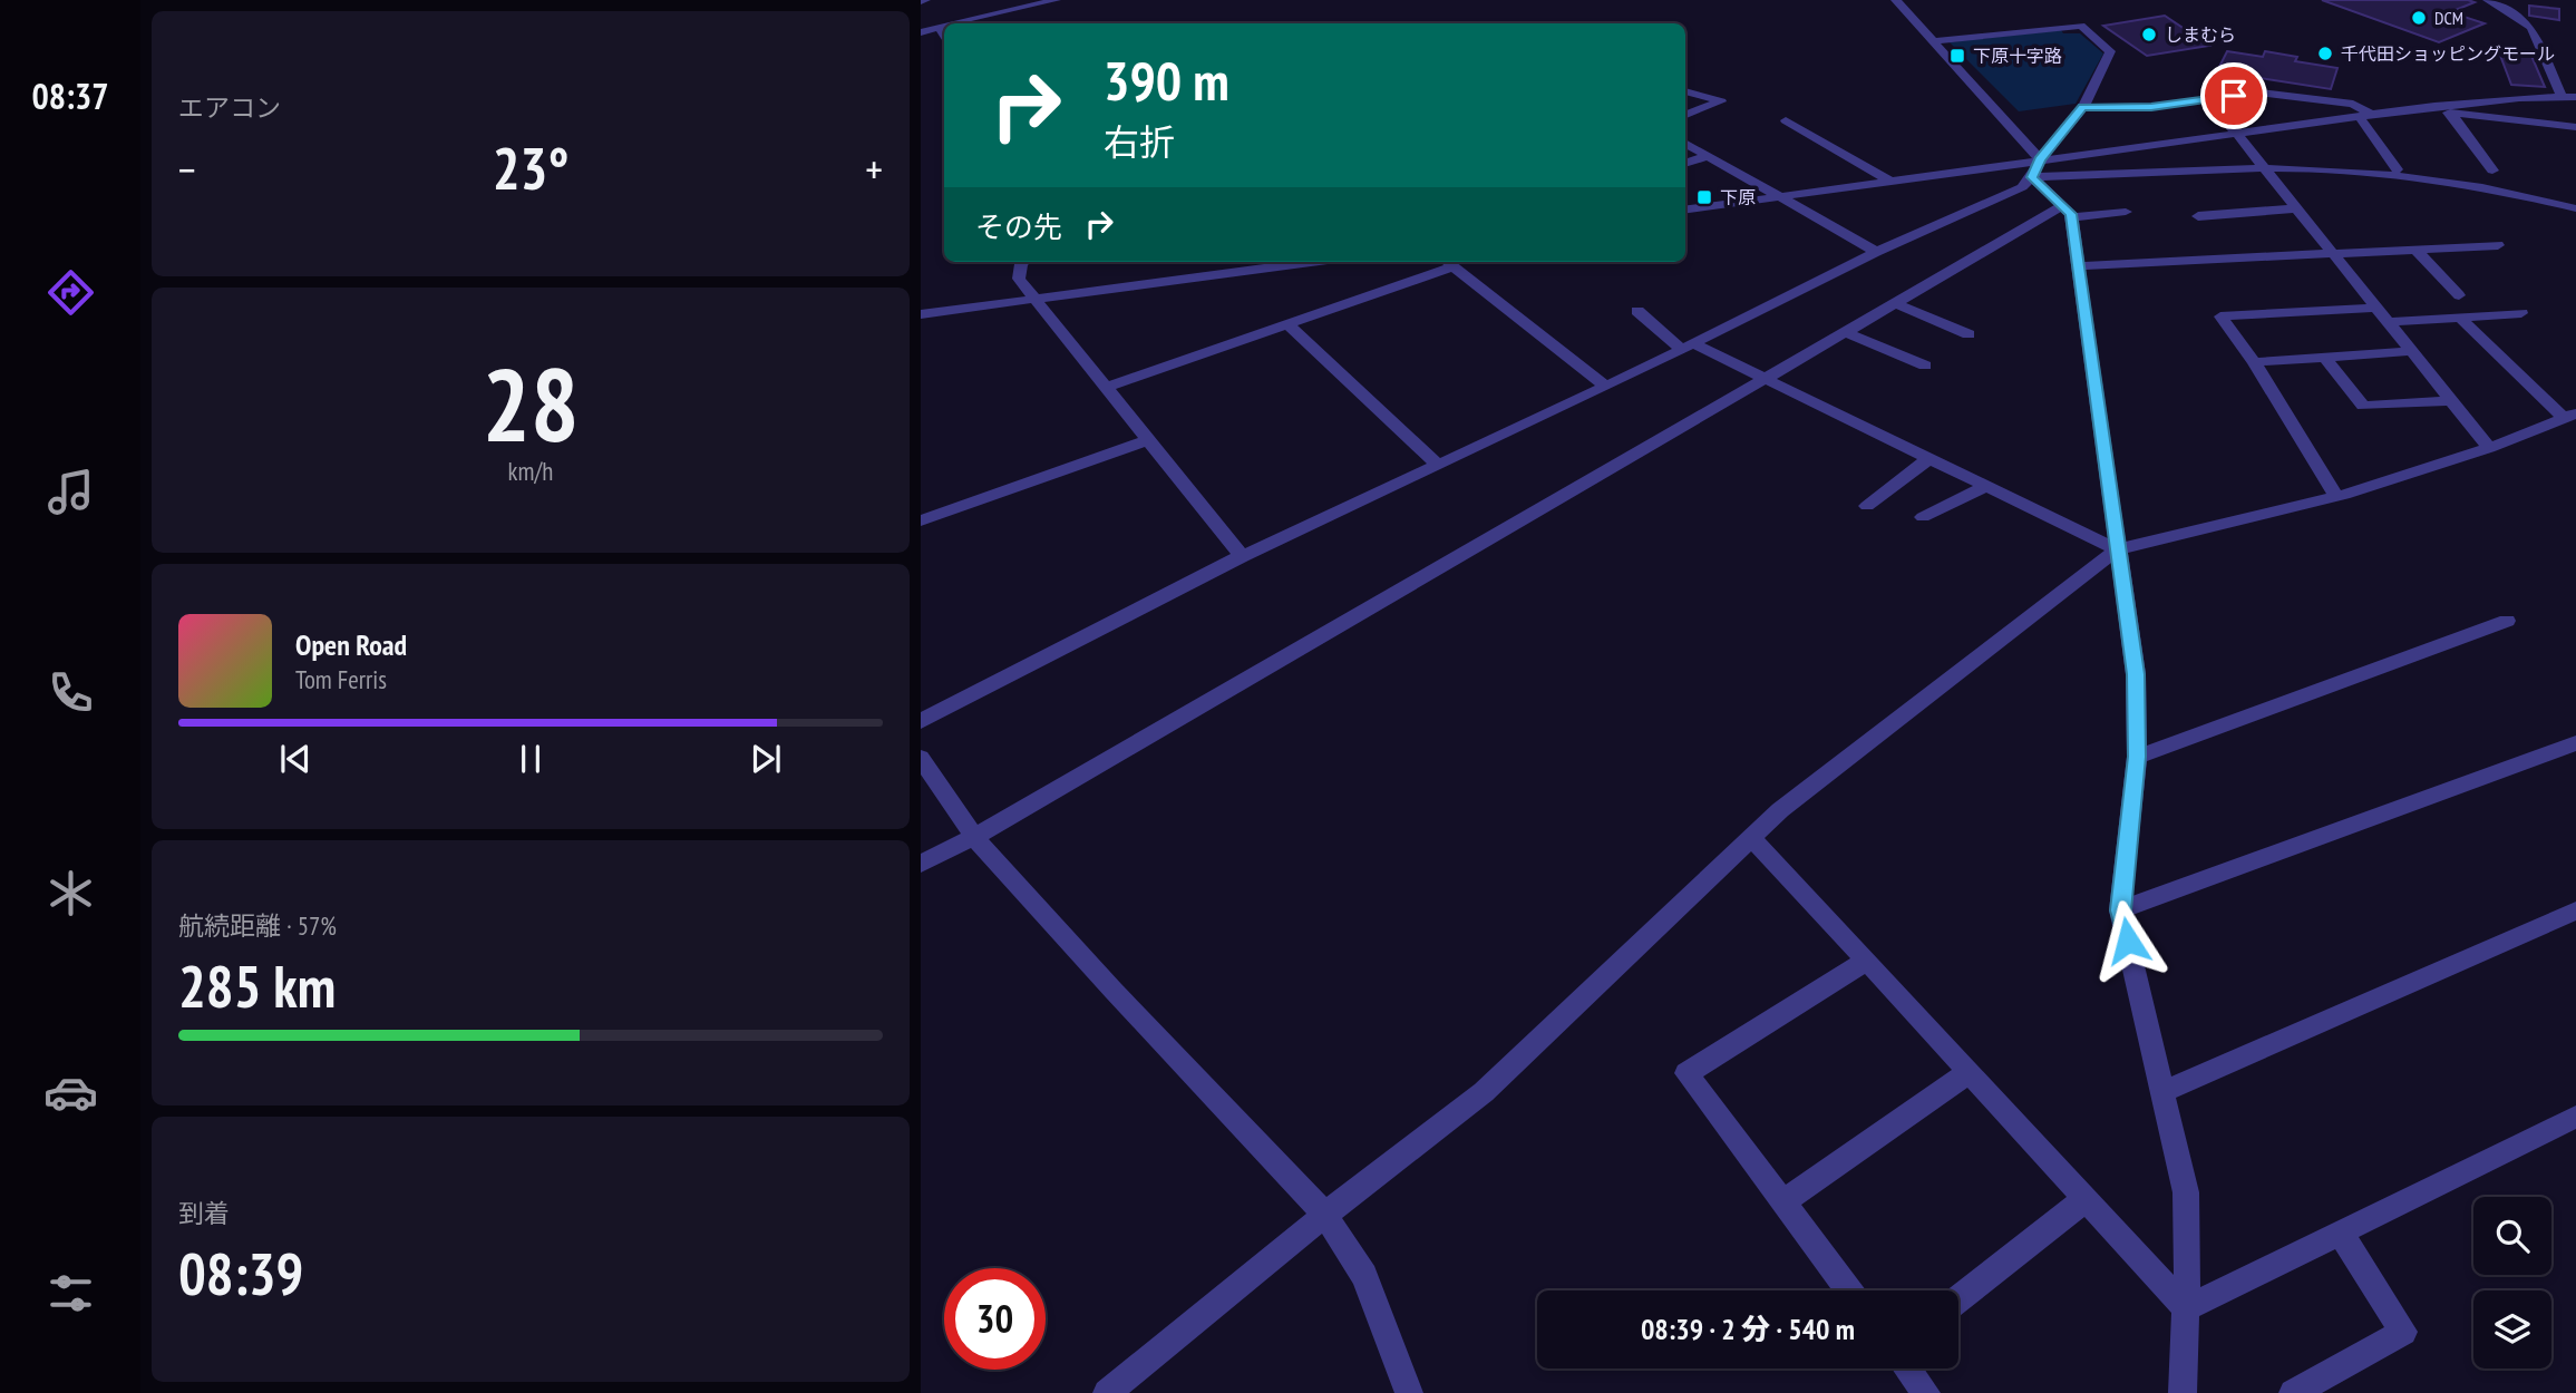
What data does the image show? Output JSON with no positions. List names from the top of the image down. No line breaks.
{"places":{"other":["DCM","しまむら","千代田ショッピングモール"],"transit":["下原十字路","下原"]},"page":{"tabs":"08:37","tile":["エアコン",["28","km/h"],["航続距離 · 57%","285 km"],["到着","08:39"]],"turn":["390 m","右折"],"heat":["−","23°","+"],"then":"その先","song":["Open Road","Tom Ferris"],"limit":"30","trip":"08:39 · 2 分 · 540 m"}}
